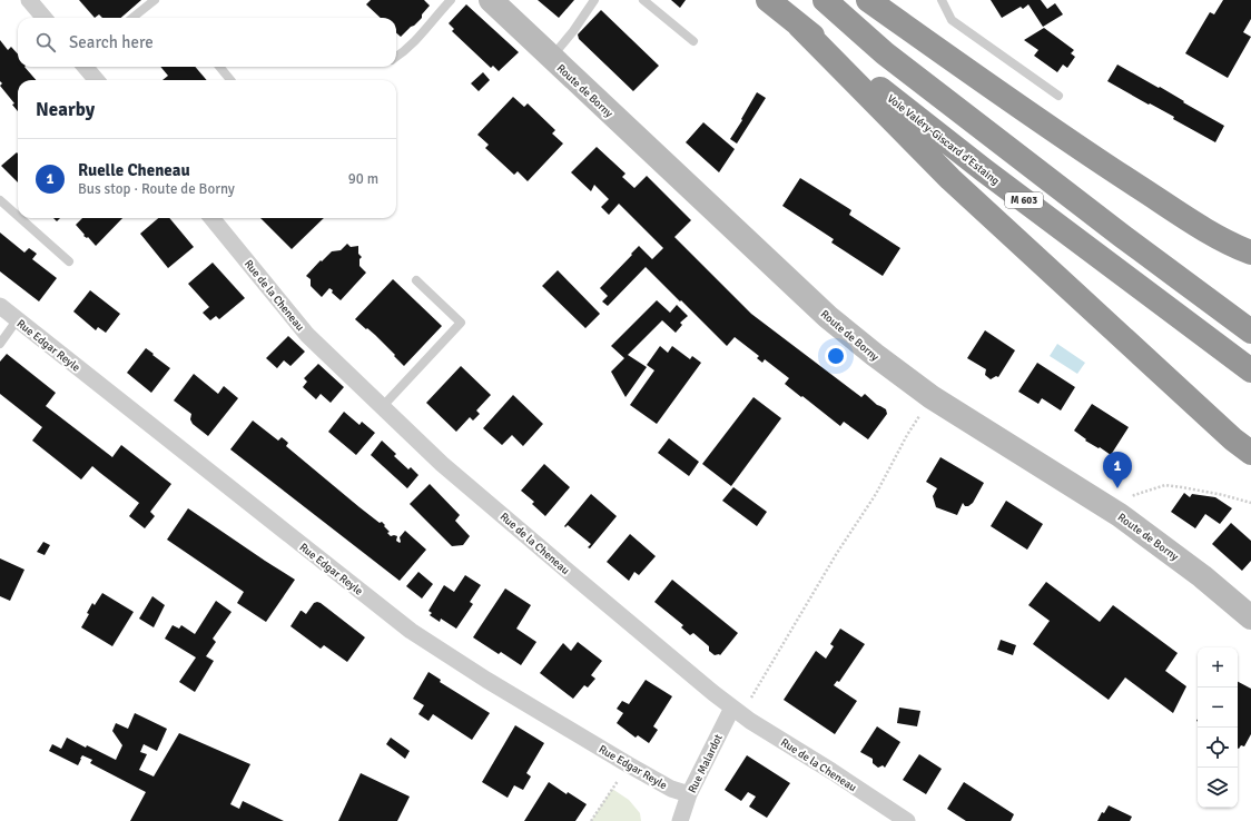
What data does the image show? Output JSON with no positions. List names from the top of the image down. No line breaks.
{"streets":{"highway":["Voie Valéry-Giscard d'Estaing","M 603"],"street":["Route de Borny","Rue de la Cheneau","Rue Edgar Reyle","Rue Malardot"]},"crossings":[["Rue de la Cheneau","Rue Malardot"],["Rue Edgar Reyle","Rue Malardot"]],"page":{"search":"Search here","heading":"Nearby","list":[{"mark":"1","name":"Ruelle Cheneau","note":"Bus stop · Route de Borny","value":"90 m"}],"pins":"1","map_buttons":["+","−"]}}
